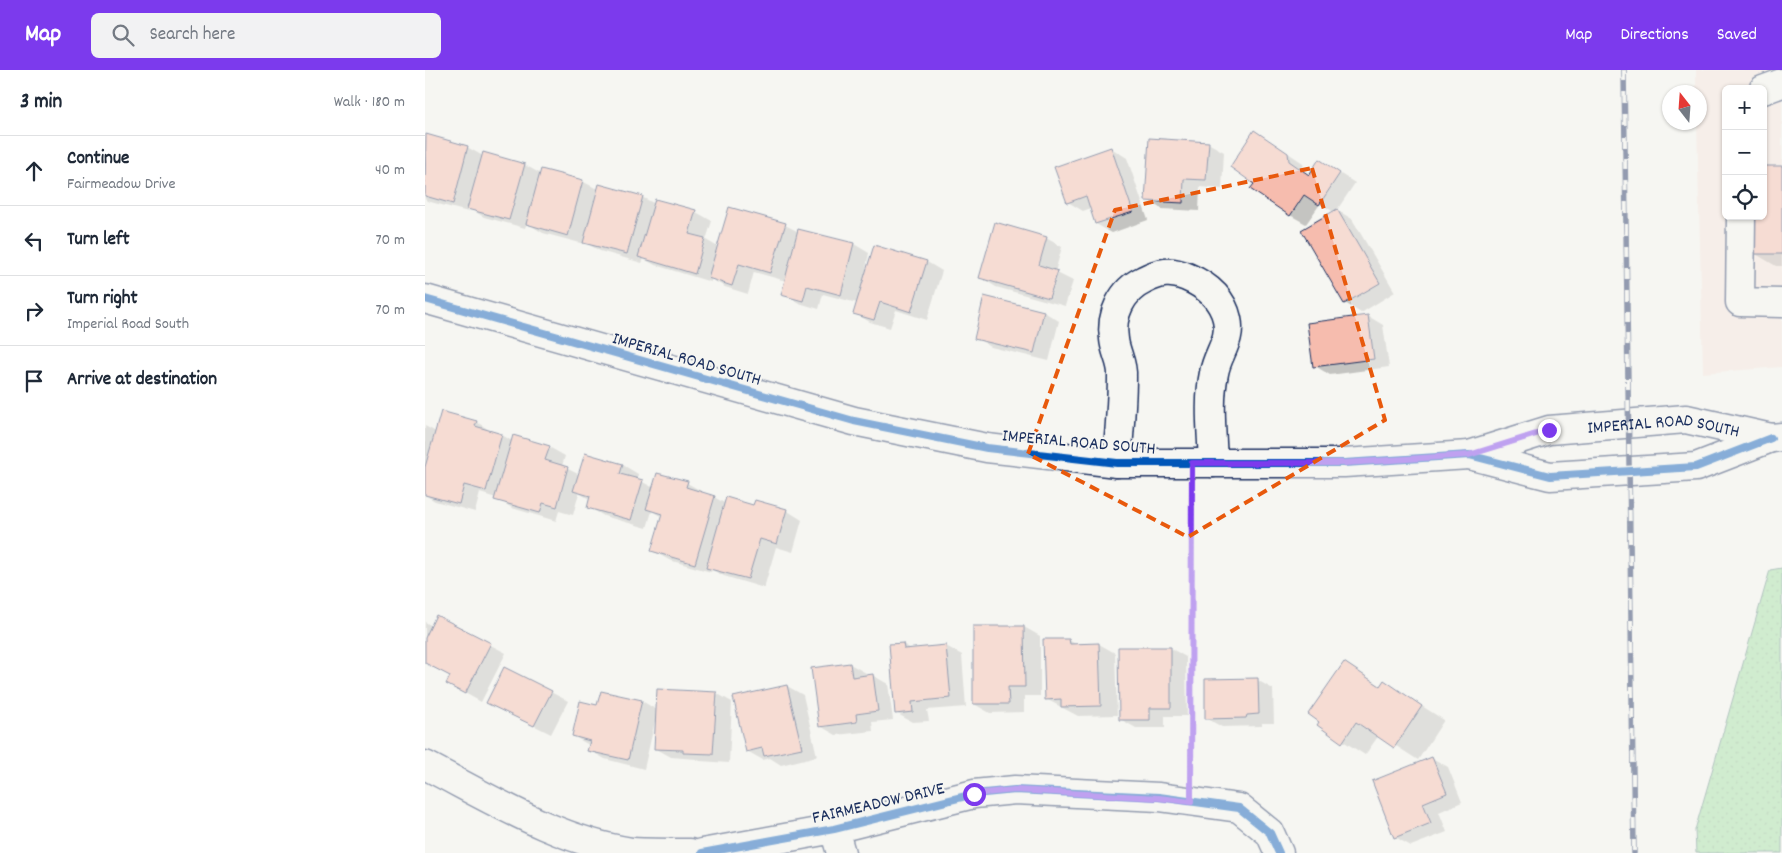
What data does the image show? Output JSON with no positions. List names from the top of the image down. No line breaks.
{"streets":{"street":["IMPERIAL ROAD SOUTH","FAIRMEADOW DRIVE"]},"north":"top","page":{"header":"Map","search":"Search here","nav":["Map","Directions","Saved"],"heading":["3 min","Walk · 180 m"],"map_buttons":["+","−"],"list":[["Continue","Fairmeadow Drive","40 m"],["Turn left","70 m"],["Turn right","Imperial Road South","70 m"],"Arrive at destination"]}}
